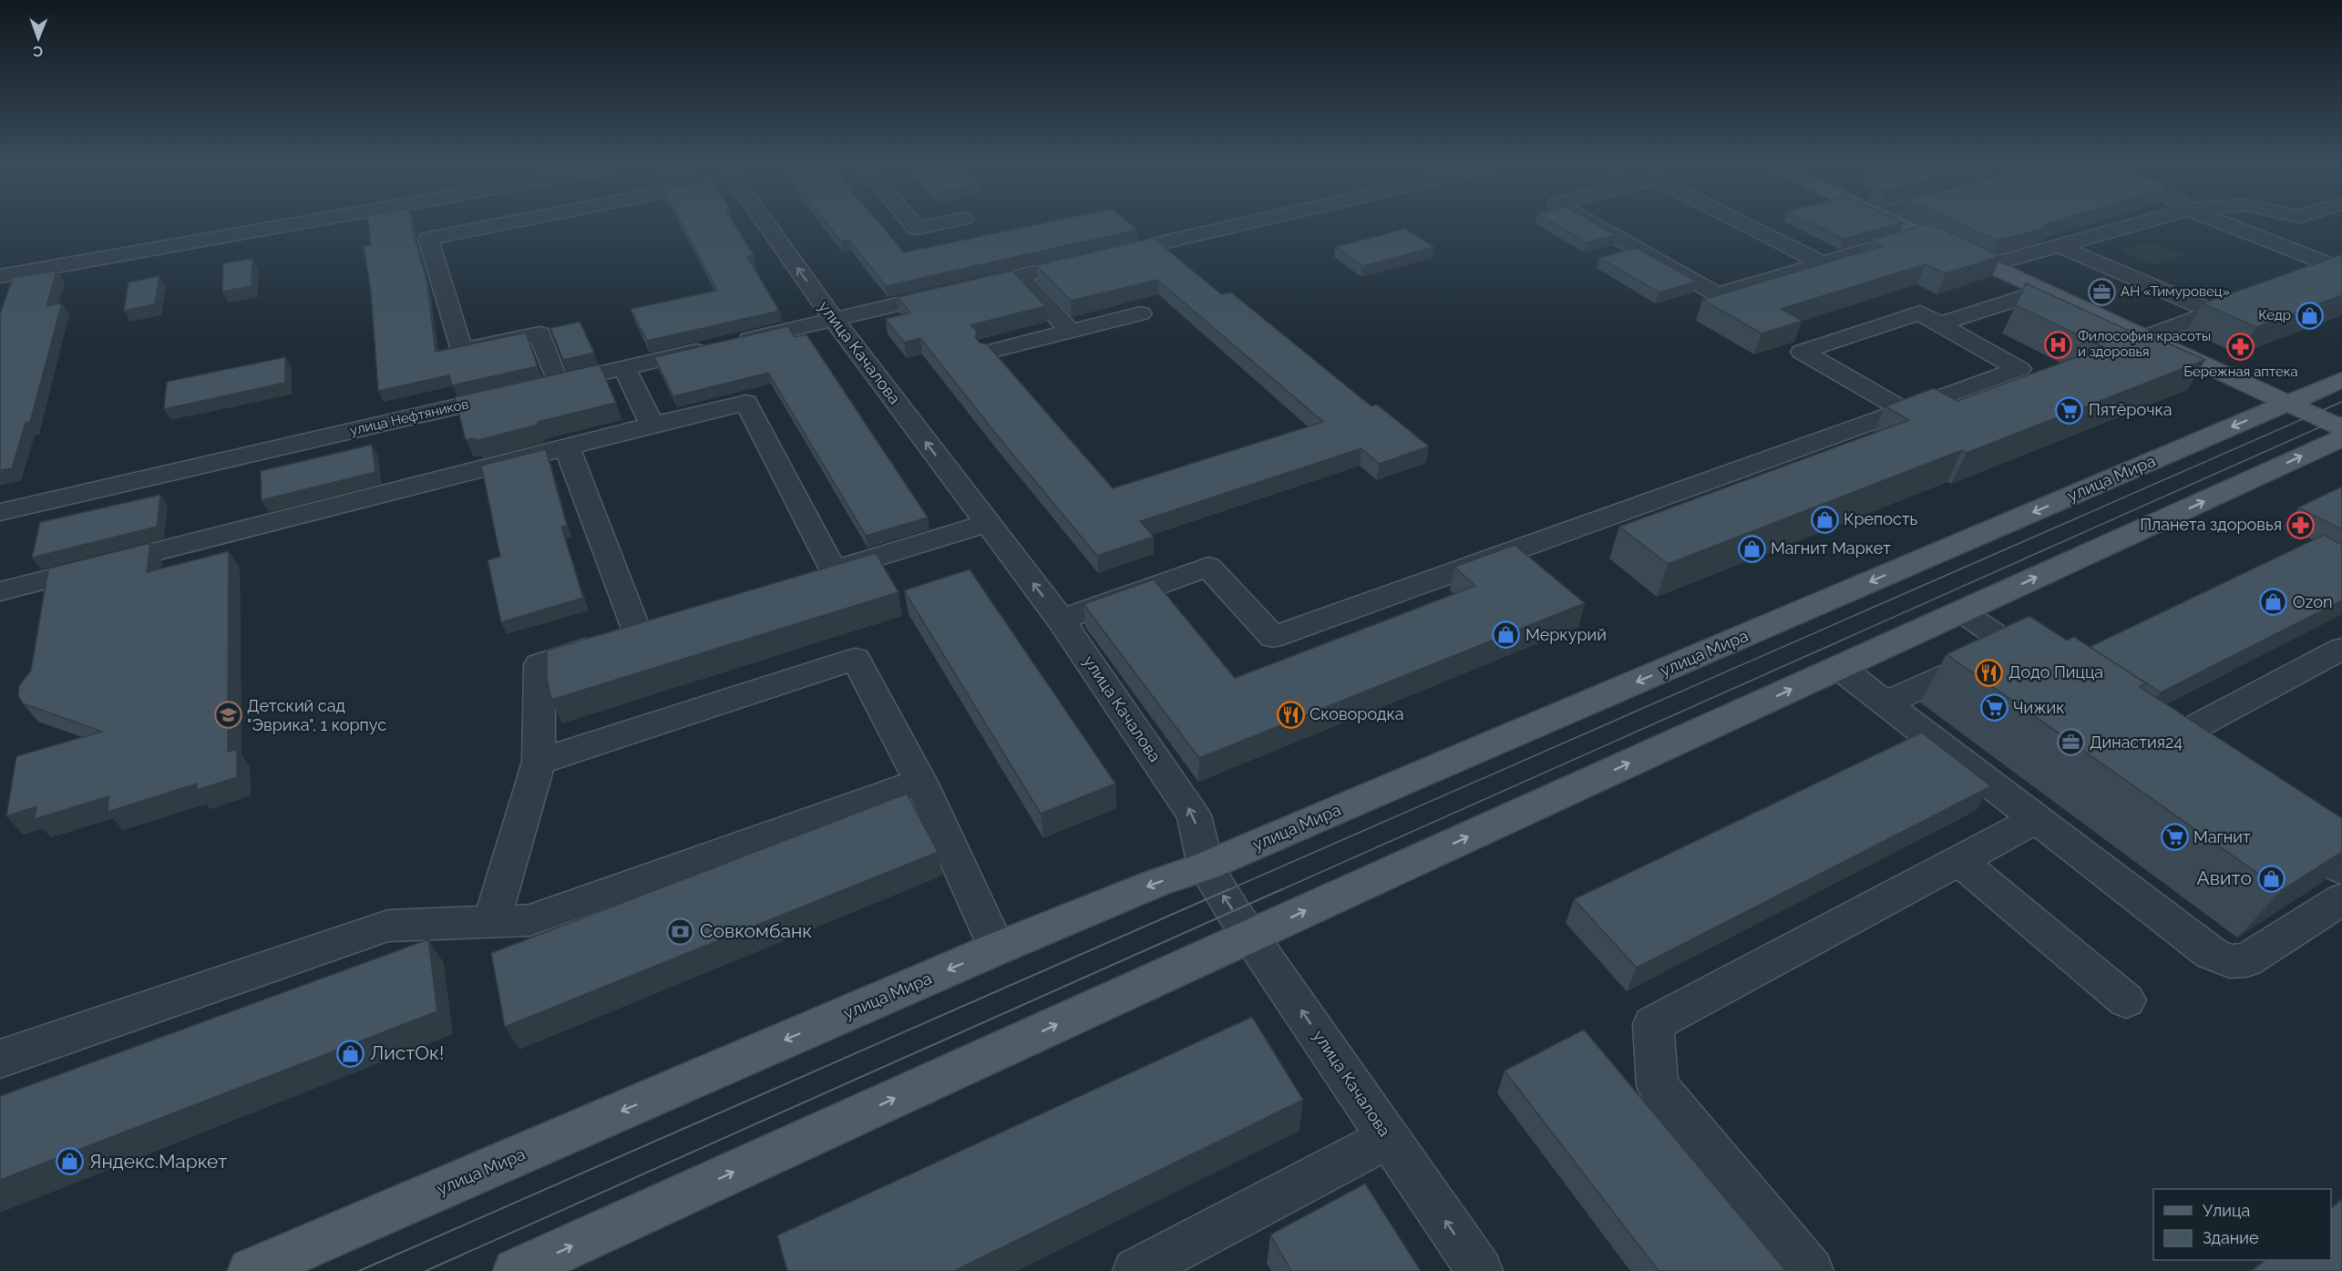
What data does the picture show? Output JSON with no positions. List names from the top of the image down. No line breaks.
{"streets":{"main road":["улица Мира"],"street":["улица Качалова","улица Нефтяников"]},"crossings":[["улица Качалова","улица Нефтяников"],["улица Качалова","улица Мира"]],"one_way":["улица Качалова"],"places":{"office":["АН «Тимуровец»","Династия24"],"shop":["Кедр","Крепость","Магнит Маркет","Ozon","Меркурий","Авито","ЛистОк!","Яндекс.Маркет"],"hospital":["Философия красоты и здоровья"],"pharmacy":["Бережная аптека","Планета здоровья"],"supermarket":["Пятёрочка","Чижик","Магнит"],"restaurant":["Додо Пицца","Сковородка"],"school or university":["Детский сад \"Эврика\", 1 корпус"],"bank":["Совкомбанк"]},"legend":["Улица","Здание"],"north":"bottom"}
